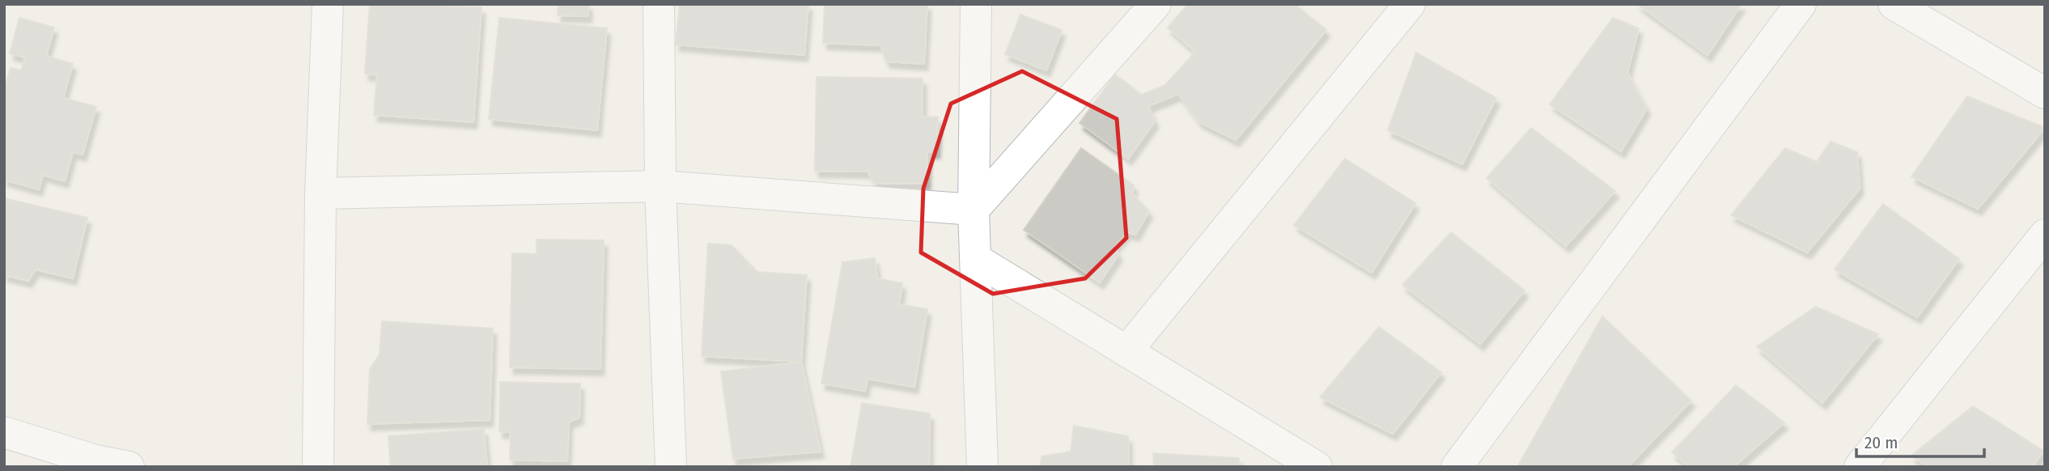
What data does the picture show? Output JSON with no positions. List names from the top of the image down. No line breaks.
{"scale_bar":"20 m"}
